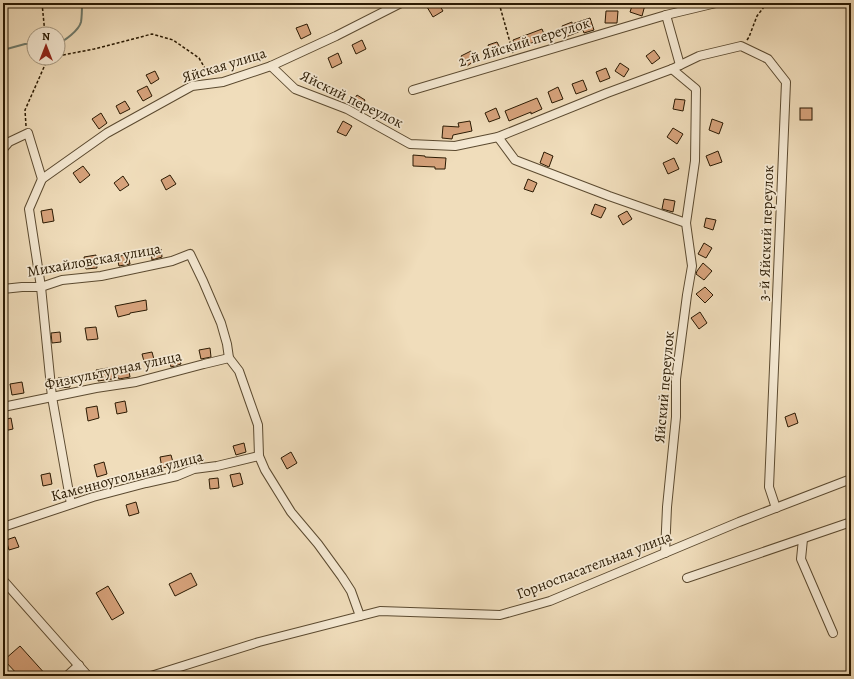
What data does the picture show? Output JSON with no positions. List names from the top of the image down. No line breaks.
{"streets":{"street":["2-й Яйский переулок","Яйская улица","Яйский переулок","3-й Яйский переулок","Михайловская улица","Физкультурная улица","Каменноугольная улица","Горноспасательная улица"]},"crossings":[["Яйская улица","Яйский переулок"],["Яйский переулок","Горноспасательная улица"],["3-й Яйский переулок","Горноспасательная улица"],["Михайловская улица","Физкультурная улица"]],"north":"top"}
